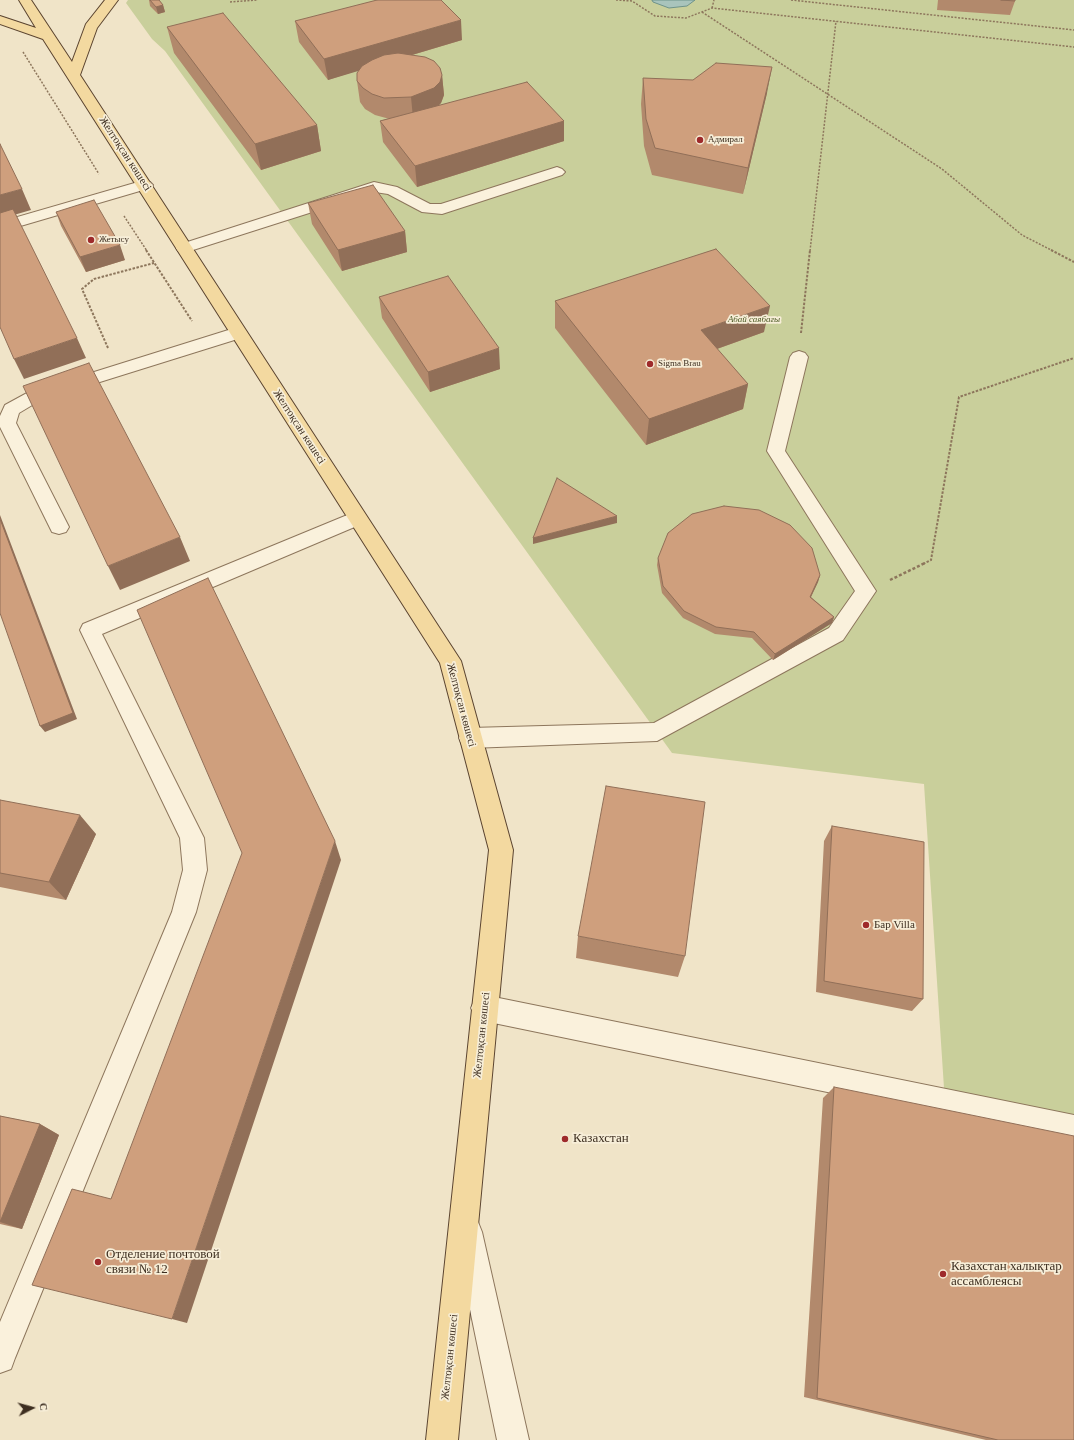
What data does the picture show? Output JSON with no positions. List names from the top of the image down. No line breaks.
{"streets":{"main road":["Желтоқсан көшесі"]},"parks":["Абай саябағы"],"places":["Адмирал","Жетысу","Sigma Brau","Бар Villa","Казахстан","Отделение почтовой связи № 12","Казахстан халықтар ассамблеясы"],"north":"right"}
